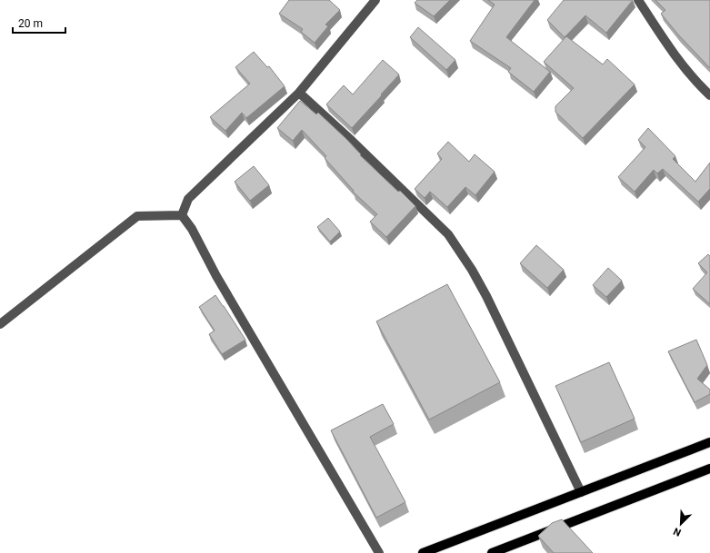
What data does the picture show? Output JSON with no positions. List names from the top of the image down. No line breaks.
{"scale_bar":"20 m","north":"bottom left"}
